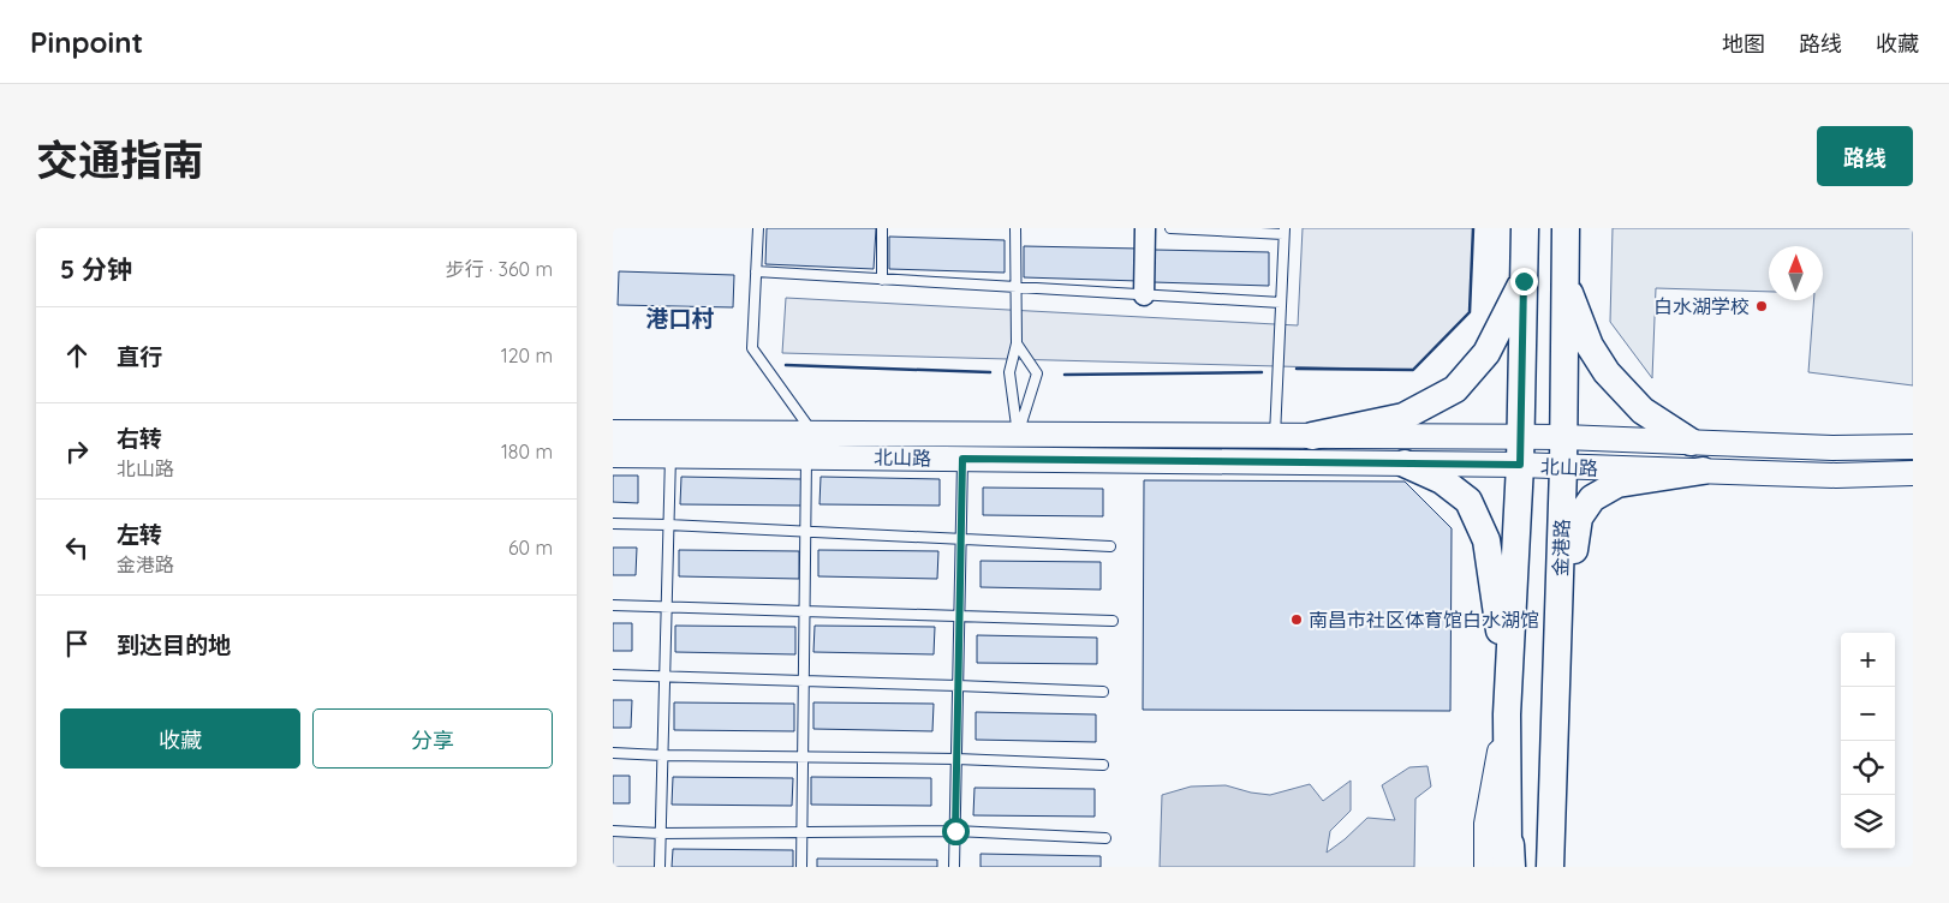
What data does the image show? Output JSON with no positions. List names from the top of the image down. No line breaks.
{"streets":{"main road":["金港路"],"street":["北山路"]},"crossings":[["北山路","金港路"]],"districts":["港口村"],"places":["白水湖学校","南昌市社区体育馆白水湖馆"],"north":"top","page":{"header":"Pinpoint","nav":["地图","路线","收藏"],"title":"交通指南","buttons":["路线",["收藏","分享"]],"heading":["5 分钟","步行 · 360 m"],"list":[["直行","120 m"],["右转","北山路","180 m"],["左转","金港路","60 m"],"到达目的地"],"map_buttons":["+","−"]}}
